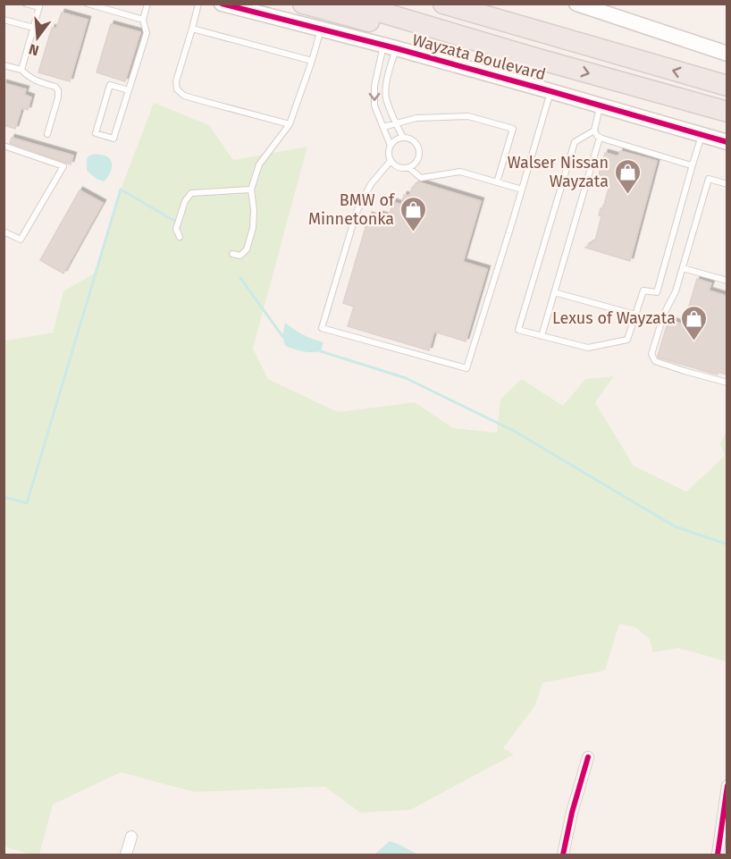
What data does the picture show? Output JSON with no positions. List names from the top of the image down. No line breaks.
{"streets":{"street":["Wayzata Boulevard"]},"places":{"shop":["Walser Nissan Wayzata","BMW of Minnetonka","Lexus of Wayzata"]},"north":"bottom"}
